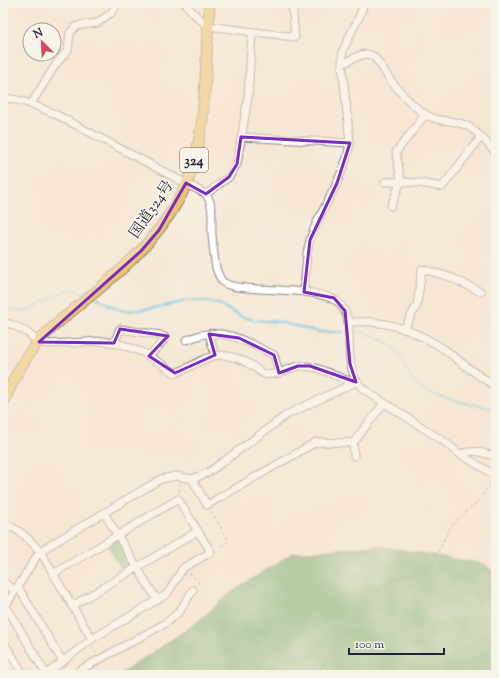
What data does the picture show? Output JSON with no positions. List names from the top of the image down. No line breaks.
{"streets":{"highway":["324","国道324号"]},"scale_bar":"100 m","north":"top left"}
